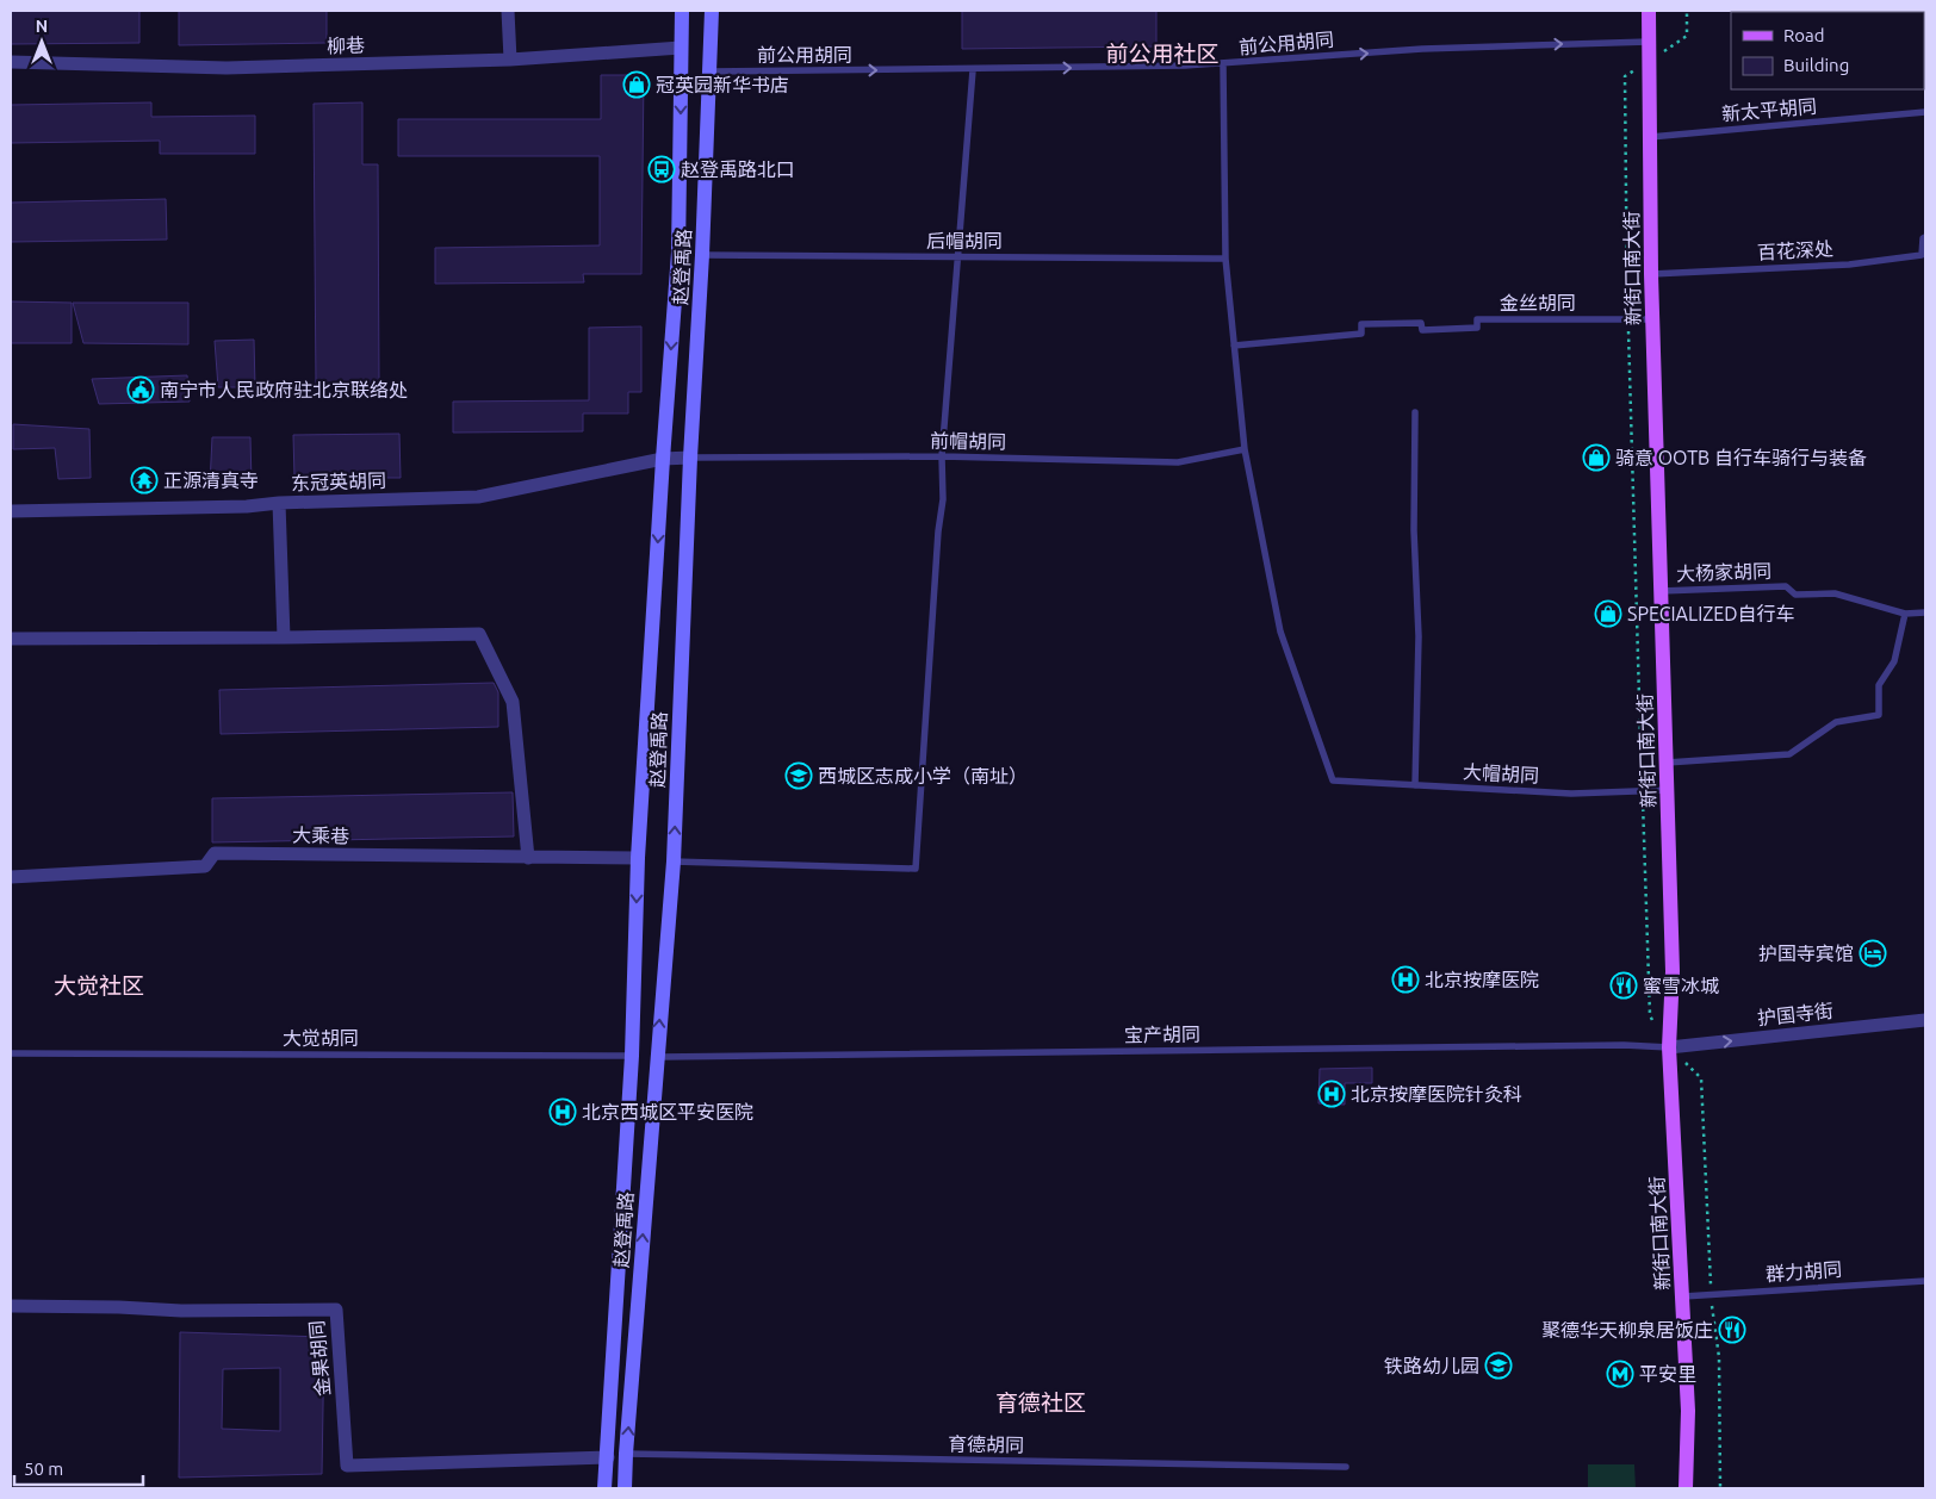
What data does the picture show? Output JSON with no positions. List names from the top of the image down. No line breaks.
{"streets":{"main road":["赵登禹路","新街口南大街"],"street":["柳巷","东冠英胡同","大乘巷","护国寺街","金果胡同"],"lane":["前公用胡同","新太平胡同","后帽胡同","百花深处","金丝胡同","前帽胡同","大杨家胡同","大帽胡同","宝产胡同","大觉胡同","群力胡同","育德胡同"]},"crossings":[["前公用胡同","赵登禹路"],["前公用胡同","新街口南大街"],["柳巷","赵登禹路"],["新太平胡同","新街口南大街"],["后帽胡同","赵登禹路"],["百花深处","新街口南大街"],["赵登禹路","前帽胡同"],["赵登禹路","东冠英胡同"],["赵登禹路","大乘巷"],["赵登禹路","宝产胡同"],["赵登禹路","大觉胡同"],["赵登禹路","金果胡同"],["赵登禹路","育德胡同"],["新街口南大街","金丝胡同"],["新街口南大街","大杨家胡同"],["新街口南大街","大帽胡同"],["新街口南大街","护国寺街"],["新街口南大街","宝产胡同"],["新街口南大街","群力胡同"],["前帽胡同","东冠英胡同"],["前帽胡同","大帽胡同"],["护国寺街","宝产胡同"]],"one_way":["前公用胡同","护国寺街"],"districts":["前公用社区","大觉社区","育德社区"],"places":{"shop":["冠英园新华书店","骑意 OOTB 自行车骑行与装备","SPECIALIZED自行车"],"bus stop":["赵登禹路北口"],"public building":["南宁市人民政府驻北京联络处"],"temple":["正源清真寺"],"school or university":["西城区志成小学（南址）","铁路幼儿园"],"hotel":["护国寺宾馆"],"hospital":["北京按摩医院","北京按摩医院针灸科","北京西城区平安医院"],"restaurant":["蜜雪冰城","聚德华天柳泉居饭庄"],"metro station":["平安里"]},"legend":["Road","Building"],"scale_bar":"50 m","north":"top"}
